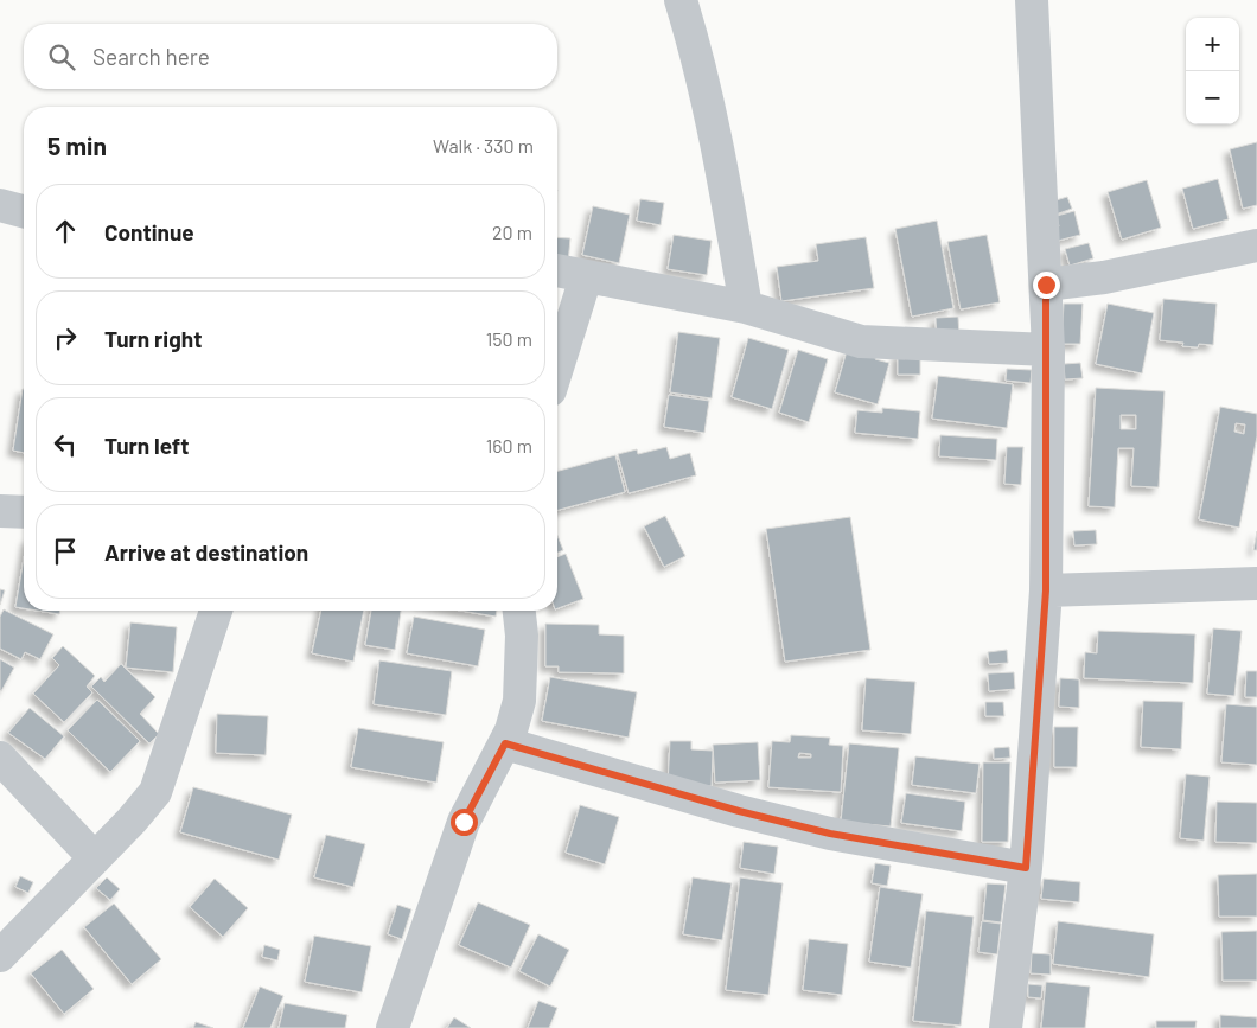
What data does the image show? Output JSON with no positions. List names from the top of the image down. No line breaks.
{"page":{"map_buttons":["+","−"],"search":"Search here","heading":["5 min","Walk · 330 m"],"list":[["Continue","20 m"],["Turn right","150 m"],["Turn left","160 m"],"Arrive at destination"]}}
